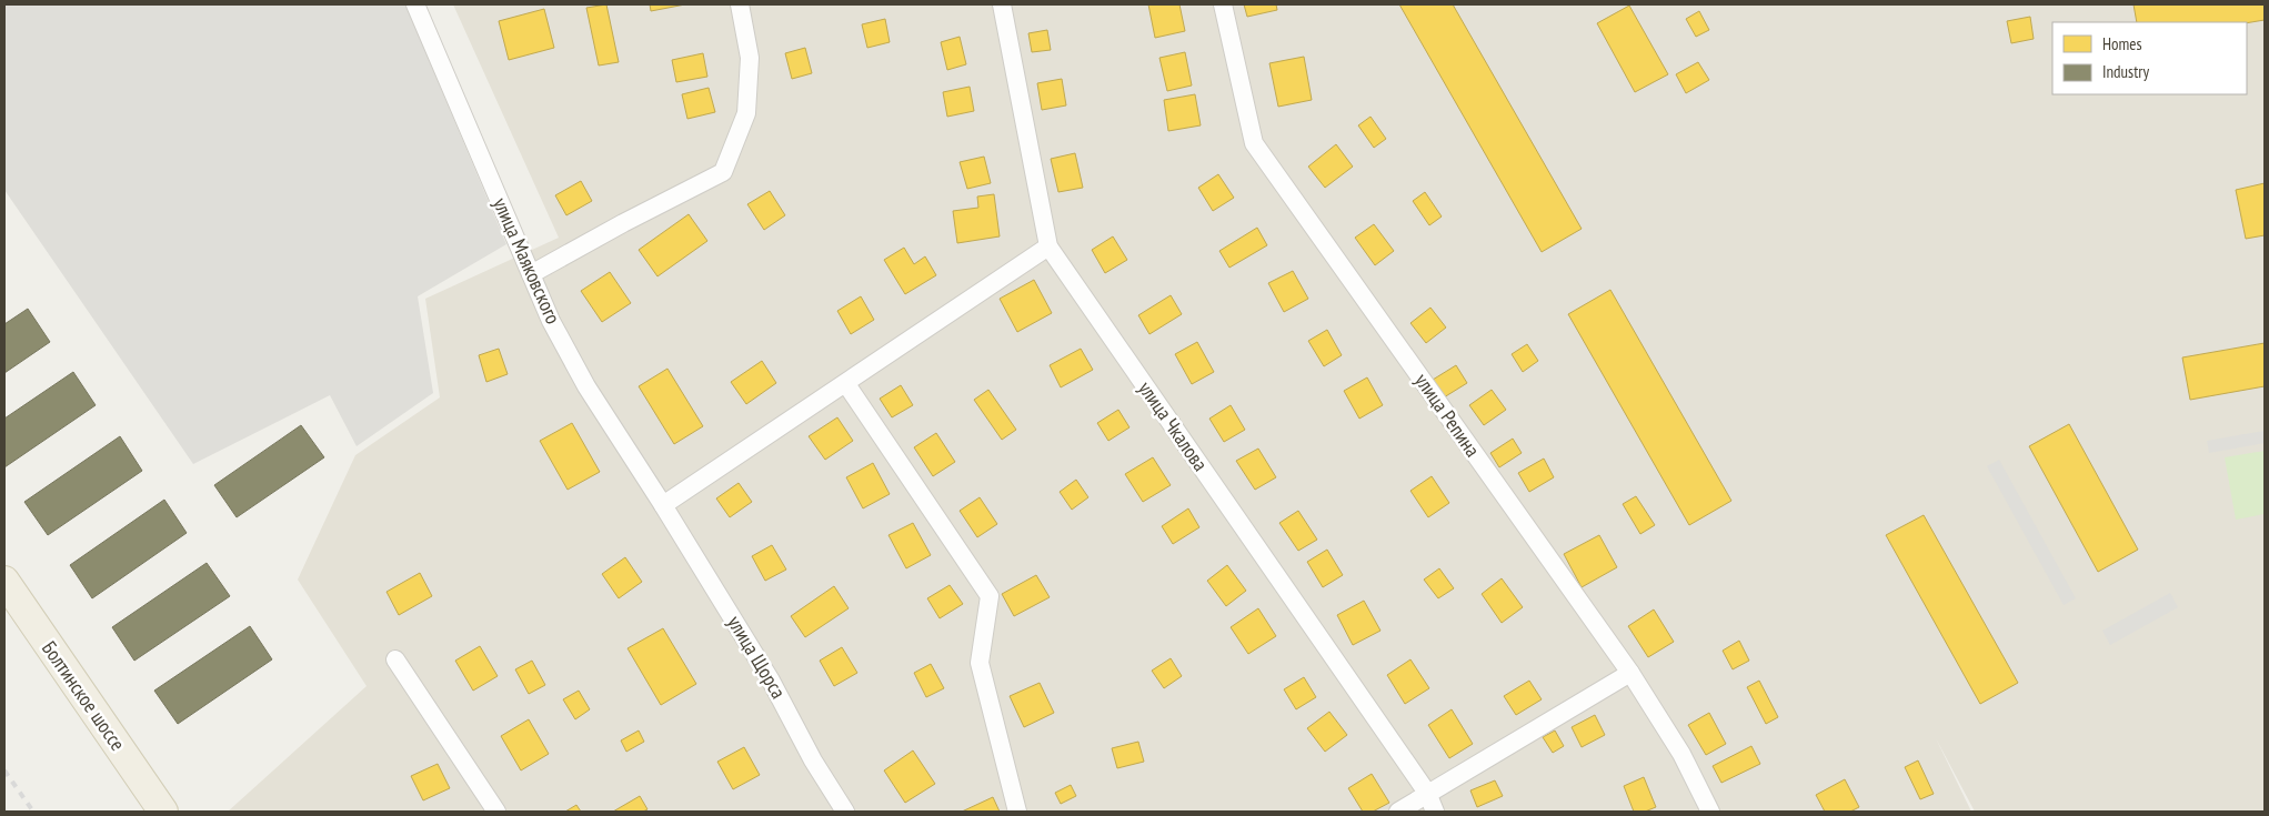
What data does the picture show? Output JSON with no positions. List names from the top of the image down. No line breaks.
{"streets":{"main road":["Болтинское шоссе"],"street":["улица Маяковского","улица Репина","улица Чкалова","улица Щорса"]},"crossings":[["улица Маяковского","улица Щорса"]],"legend":["Homes","Industry"]}
